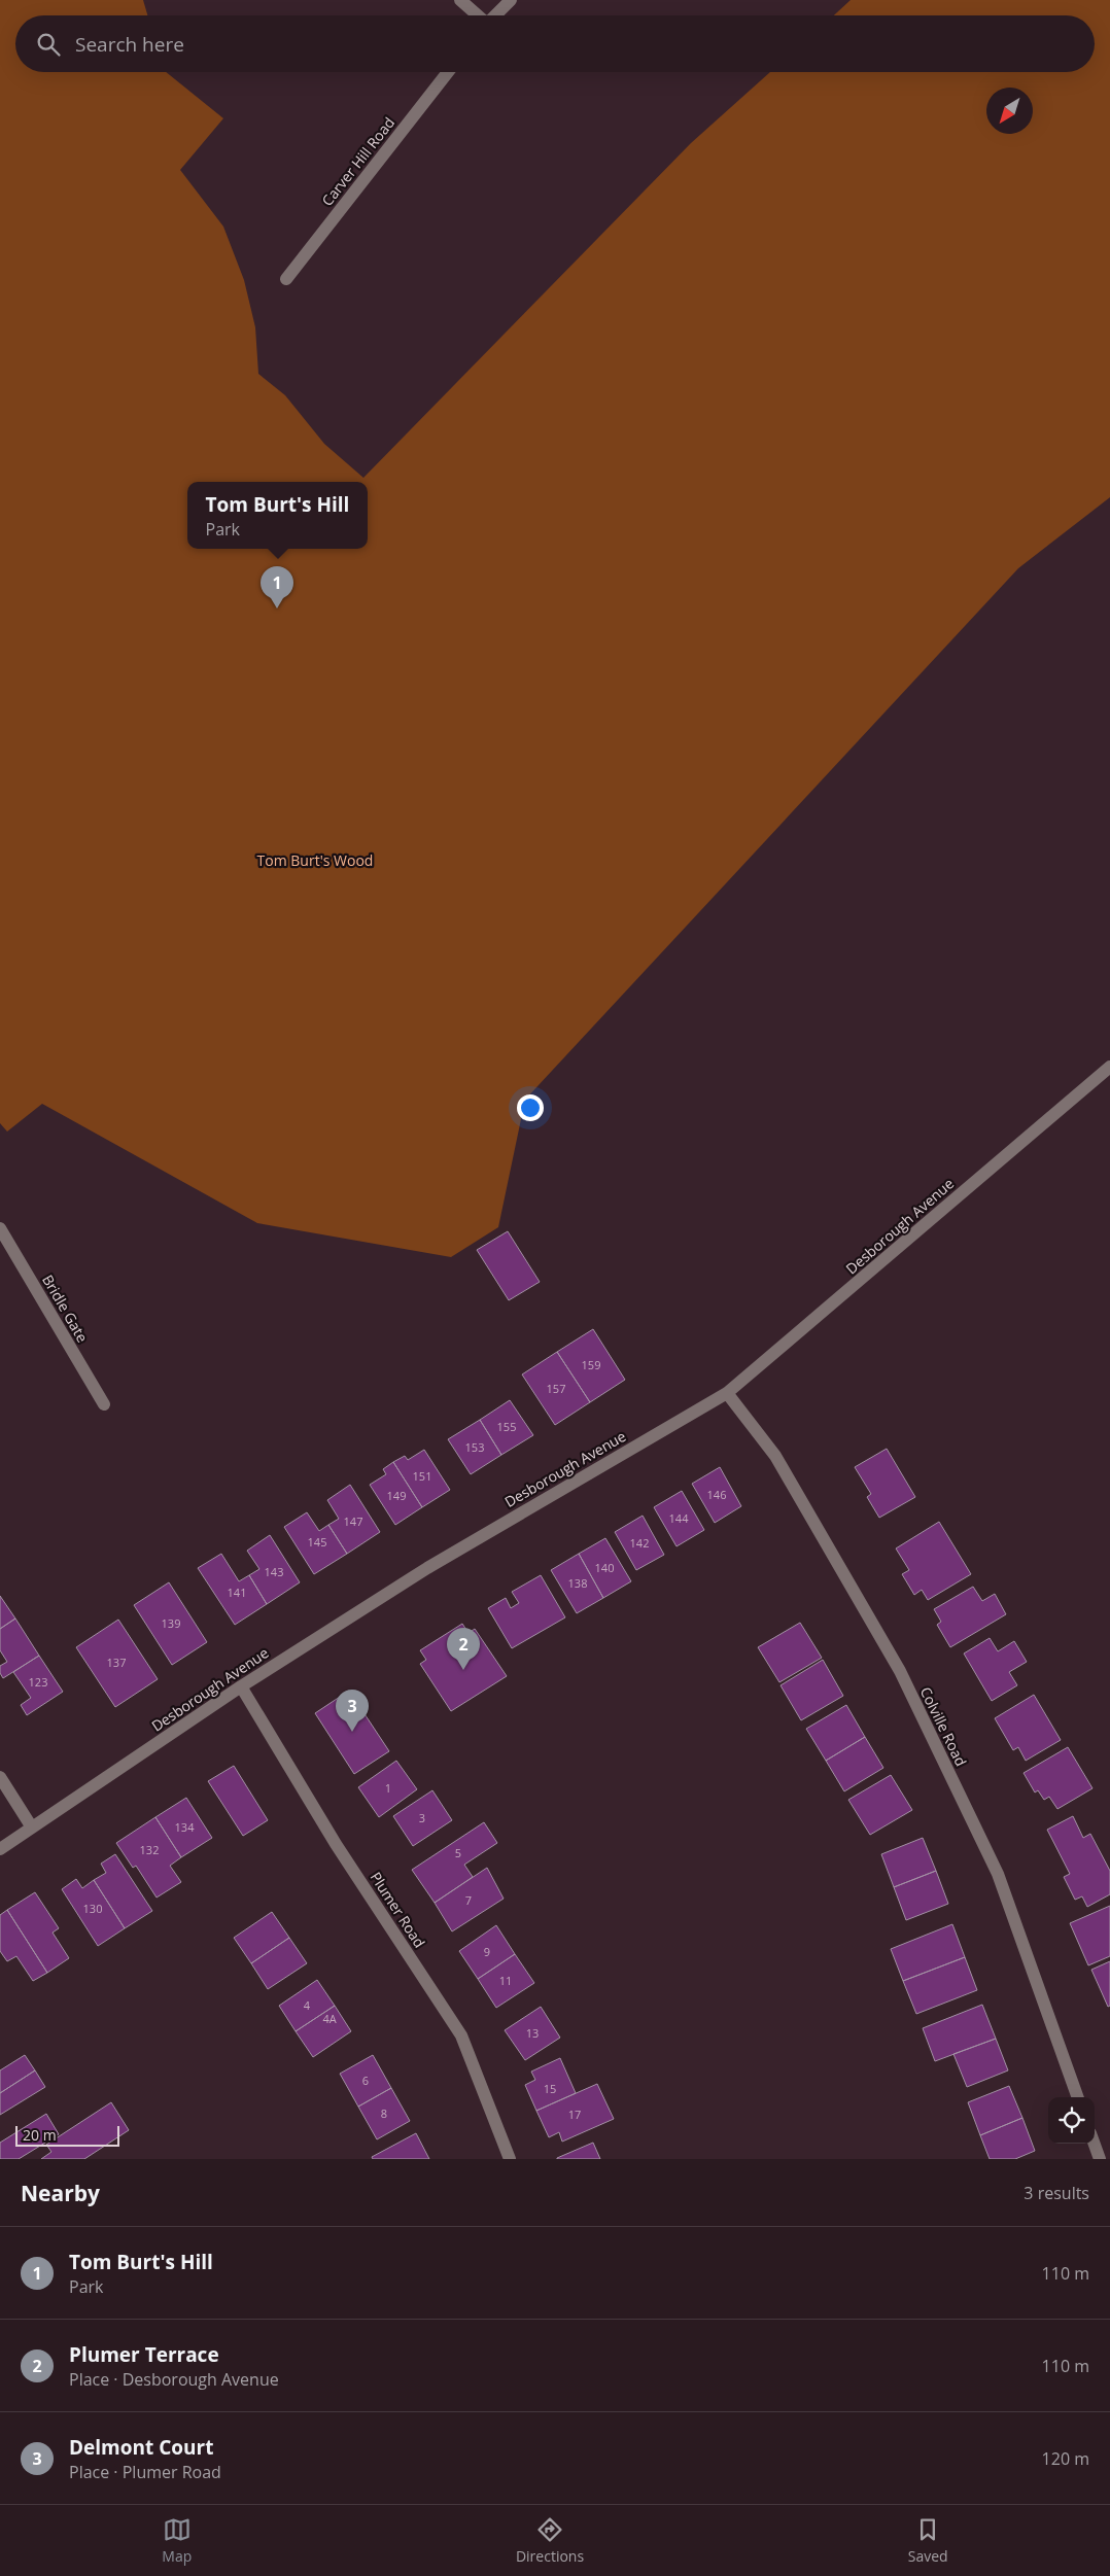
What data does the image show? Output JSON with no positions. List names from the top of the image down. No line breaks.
{"streets":{"street":["Carver Hill Road","Desborough Avenue","Bridle Gate","Colville Road","Plumer Road"]},"crossings":[["Desborough Avenue","Colville Road"],["Desborough Avenue","Plumer Road"]],"parks":["Tom Burt's Wood"],"house_numbers":["159","157","155","153","151","146","149","144","147","145","142","140","143","138","141","139","137","123","1","3","134","132","5","7","130","9","11","4","4A","13","6","15","8","17"],"scale_bar":"20 m","north":"bottom left","page":{"search":"Search here","popup":["Tom Burt's Hill","Park"],"pins":["1","2","3"],"scale":"20 m","heading":["Nearby","3 results"],"list":[{"mark":"1","name":"Tom Burt's Hill","note":"Park","value":"110 m"},{"mark":"2","name":"Plumer Terrace","note":"Place · Desborough Avenue","value":"110 m"},{"mark":"3","name":"Delmont Court","note":"Place · Plumer Road","value":"120 m"}],"nav":["Map","Directions","Saved"]}}
